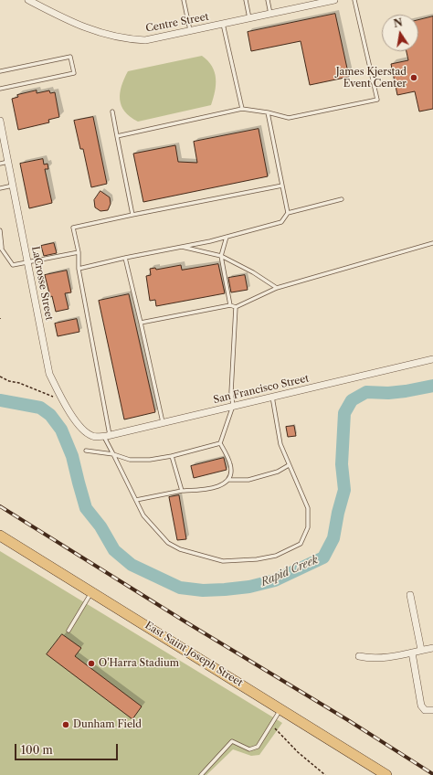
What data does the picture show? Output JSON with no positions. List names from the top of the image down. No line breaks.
{"streets":{"main road":["East Saint Joseph Street"],"street":["Centre Street","LaCrosse Street","San Francisco Street"]},"crossings":[["LaCrosse Street","San Francisco Street"]],"water":["Rapid Creek"],"places":["James Kjerstad Event Center","O'Harra Stadium","Dunham Field"],"scale_bar":"100 m","north":"top"}
